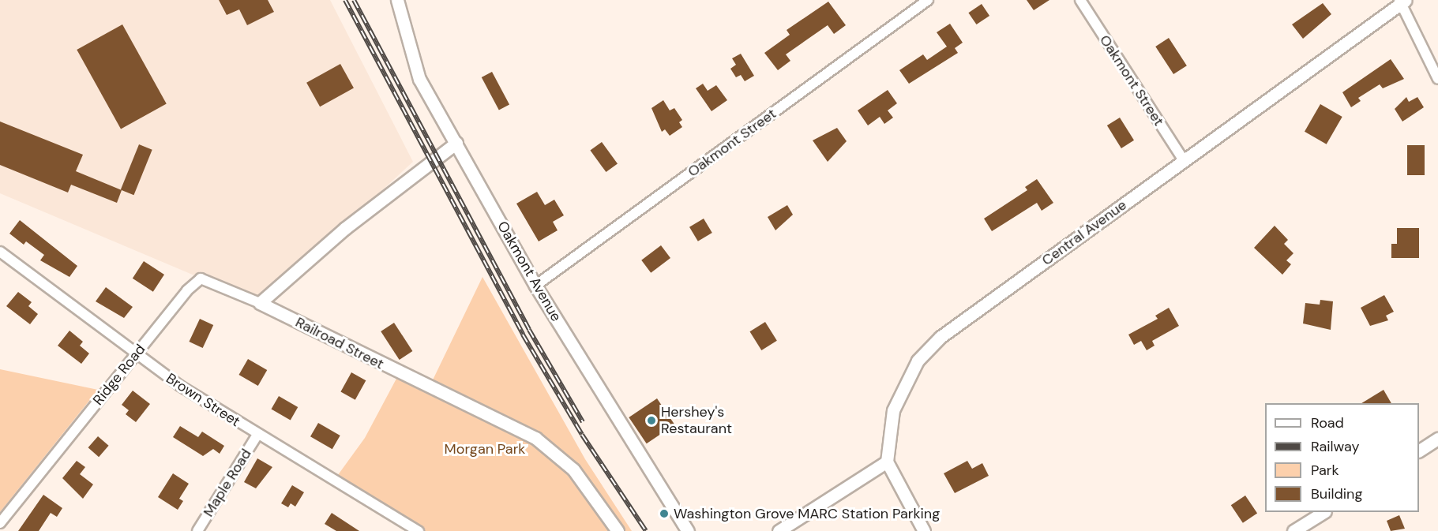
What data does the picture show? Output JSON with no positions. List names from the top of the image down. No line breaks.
{"streets":{"street":["Oakmont Street","Central Avenue","Oakmont Avenue","Railroad Street","Ridge Road","Brown Street","Maple Road"]},"crossings":[["Oakmont Street","Central Avenue"],["Oakmont Street","Oakmont Avenue"],["Railroad Street","Ridge Road"],["Ridge Road","Brown Street"],["Brown Street","Maple Road"]],"parks":["Morgan Park"],"places":["Hershey's Restaurant","Washington Grove MARC Station Parking"],"legend":["Road","Railway","Park","Building"]}
